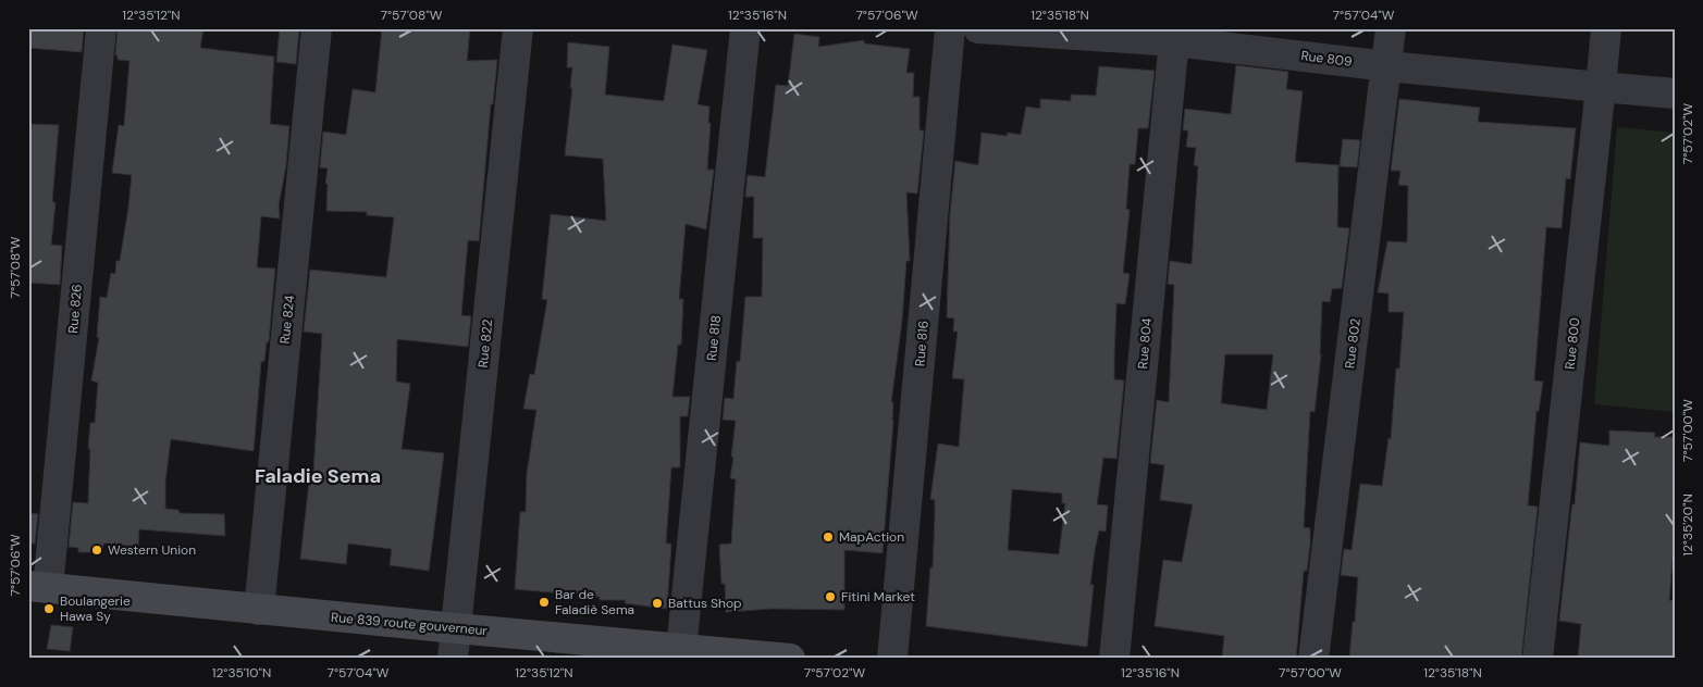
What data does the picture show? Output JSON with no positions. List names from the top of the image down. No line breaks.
{"streets":{"street":["Rue 809","Rue 826","Rue 824","Rue 818","Rue 822","Rue 816","Rue 804","Rue 802","Rue 800","Rue 839 route gouverneur"]},"crossings":[["Rue 809","Rue 804"],["Rue 809","Rue 802"],["Rue 809","Rue 800"],["Rue 826","Rue 839 route gouverneur"],["Rue 824","Rue 839 route gouverneur"],["Rue 818","Rue 839 route gouverneur"],["Rue 822","Rue 839 route gouverneur"]],"districts":["Faladie Sema"],"places":["MapAction","Western Union","Fitini Market","Bar de Faladiè Sema","Battus Shop","Boulangerie Hawa Sy"],"coordinates":["12°35'12\"N","7°57'08\"W","12°35'16\"N","7°57'06\"W","12°35'18\"N","7°57'04\"W","7°57'02\"W","7°57'00\"W","12°35'20\"N","12°35'10\"N"]}
